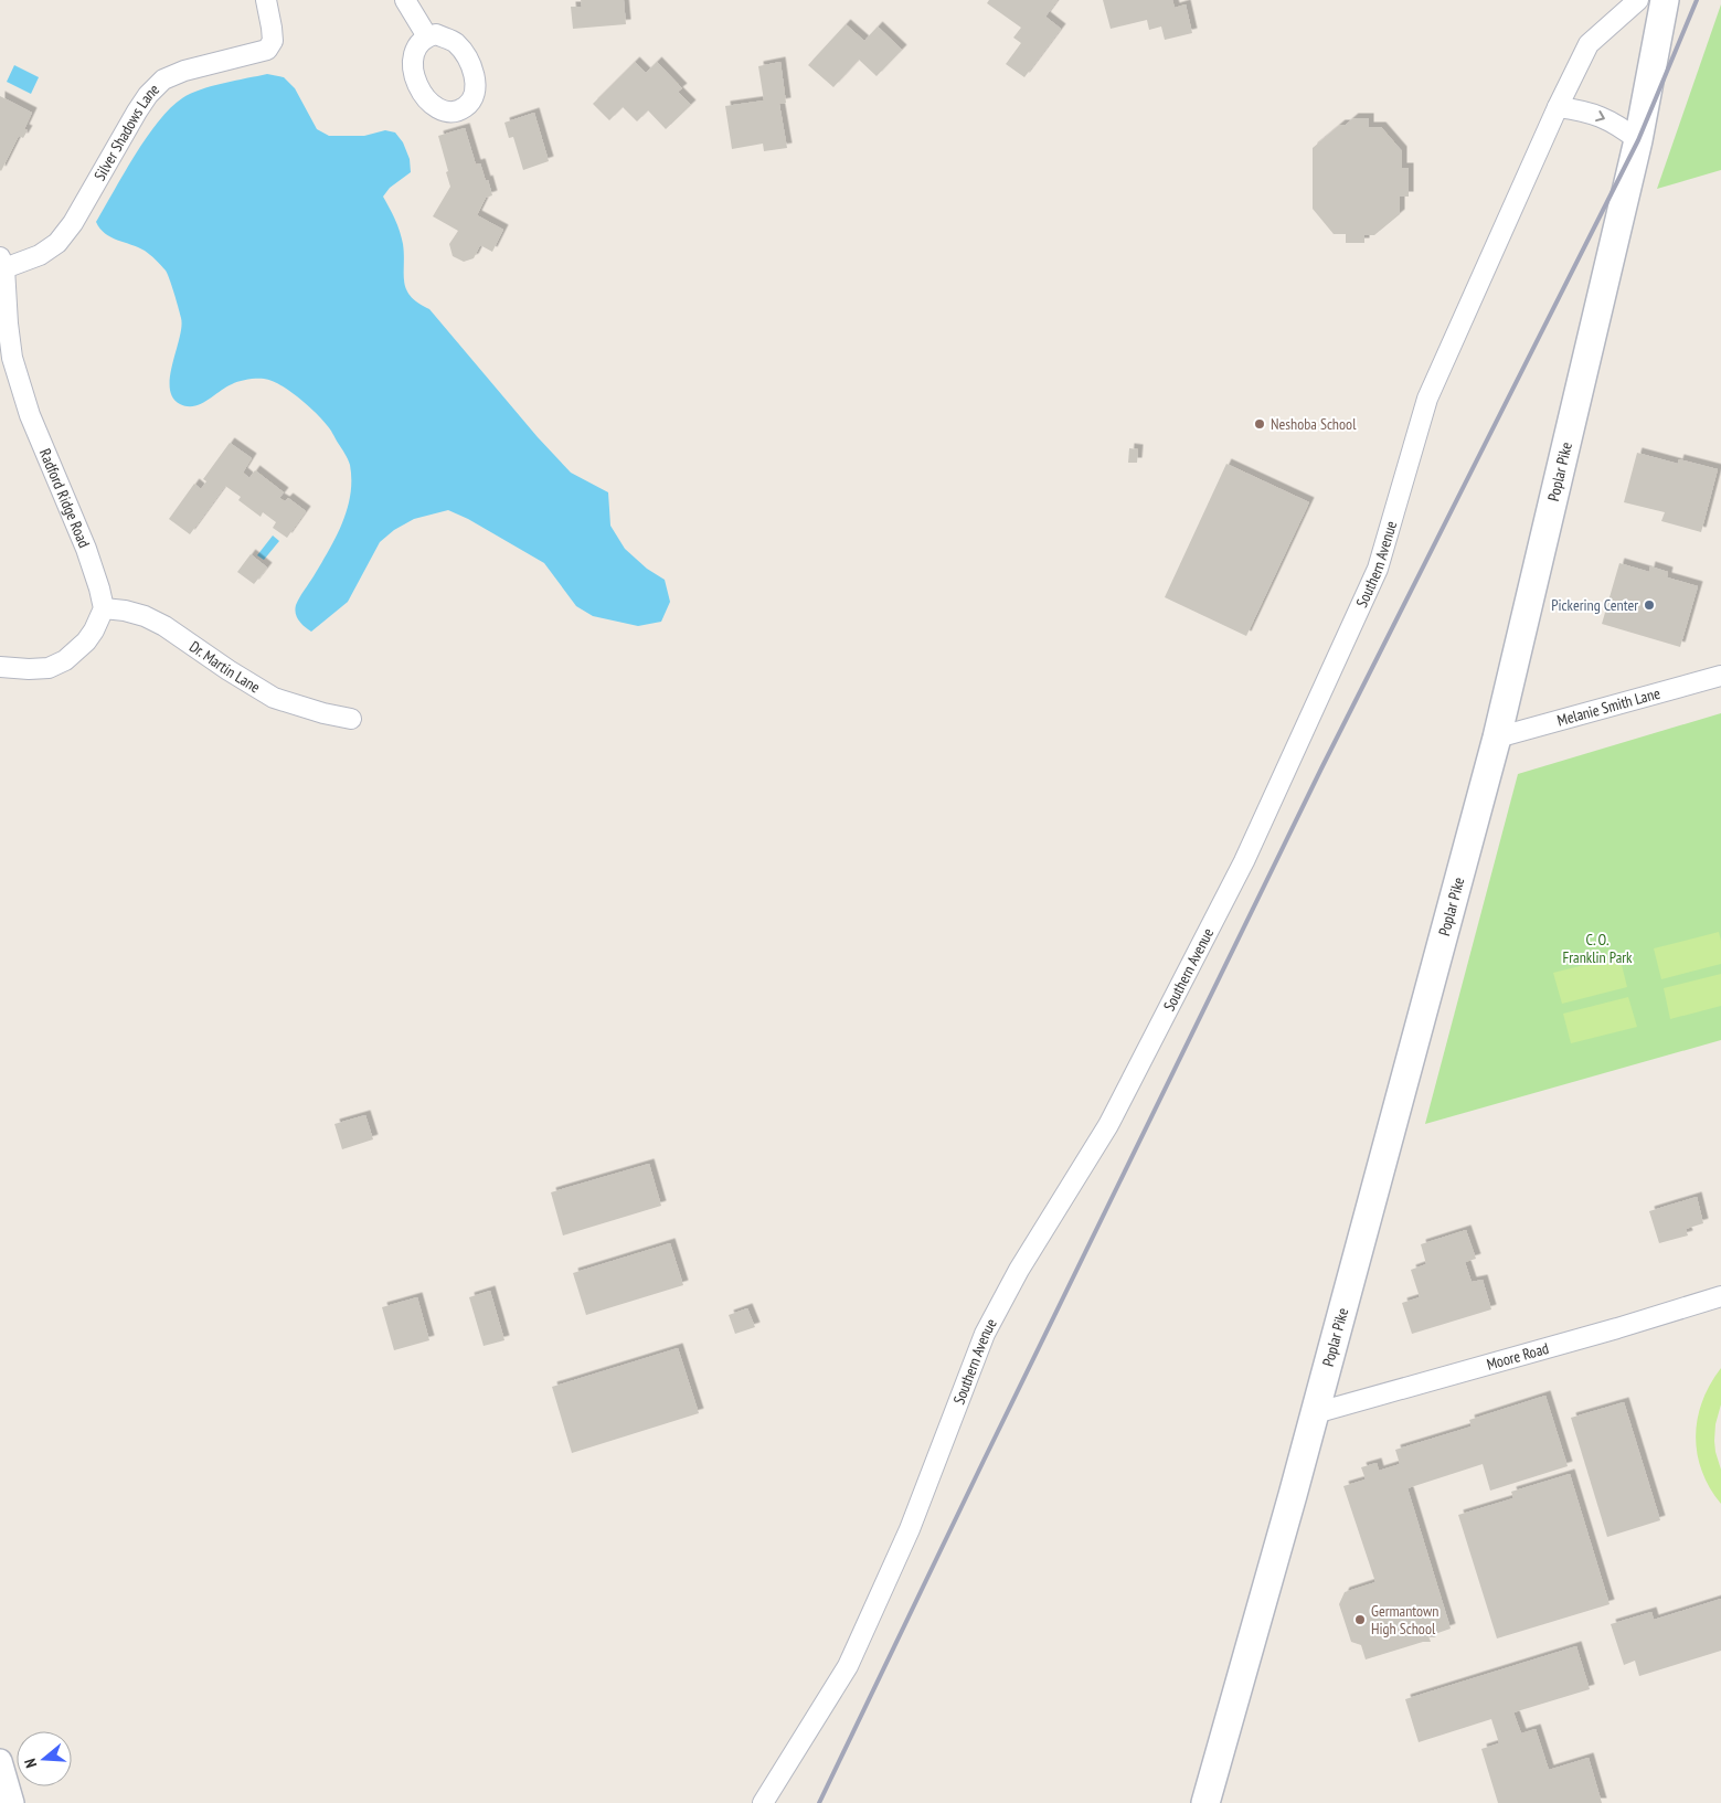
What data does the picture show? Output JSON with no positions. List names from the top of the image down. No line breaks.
{"streets":{"main road":["Poplar Pike"],"street":["Silver Shadows Lane","Radford Ridge Road","Southern Avenue","Dr. Martin Lane","Melanie Smith Lane","Moore Road"]},"crossings":[["Silver Shadows Lane","Radford Ridge Road"],["Poplar Pike","Melanie Smith Lane"],["Poplar Pike","Moore Road"],["Radford Ridge Road","Dr. Martin Lane"]],"parks":["C. O. Franklin Park"],"places":["Neshoba School","Pickering Center","Germantown High School"],"north":"left"}
